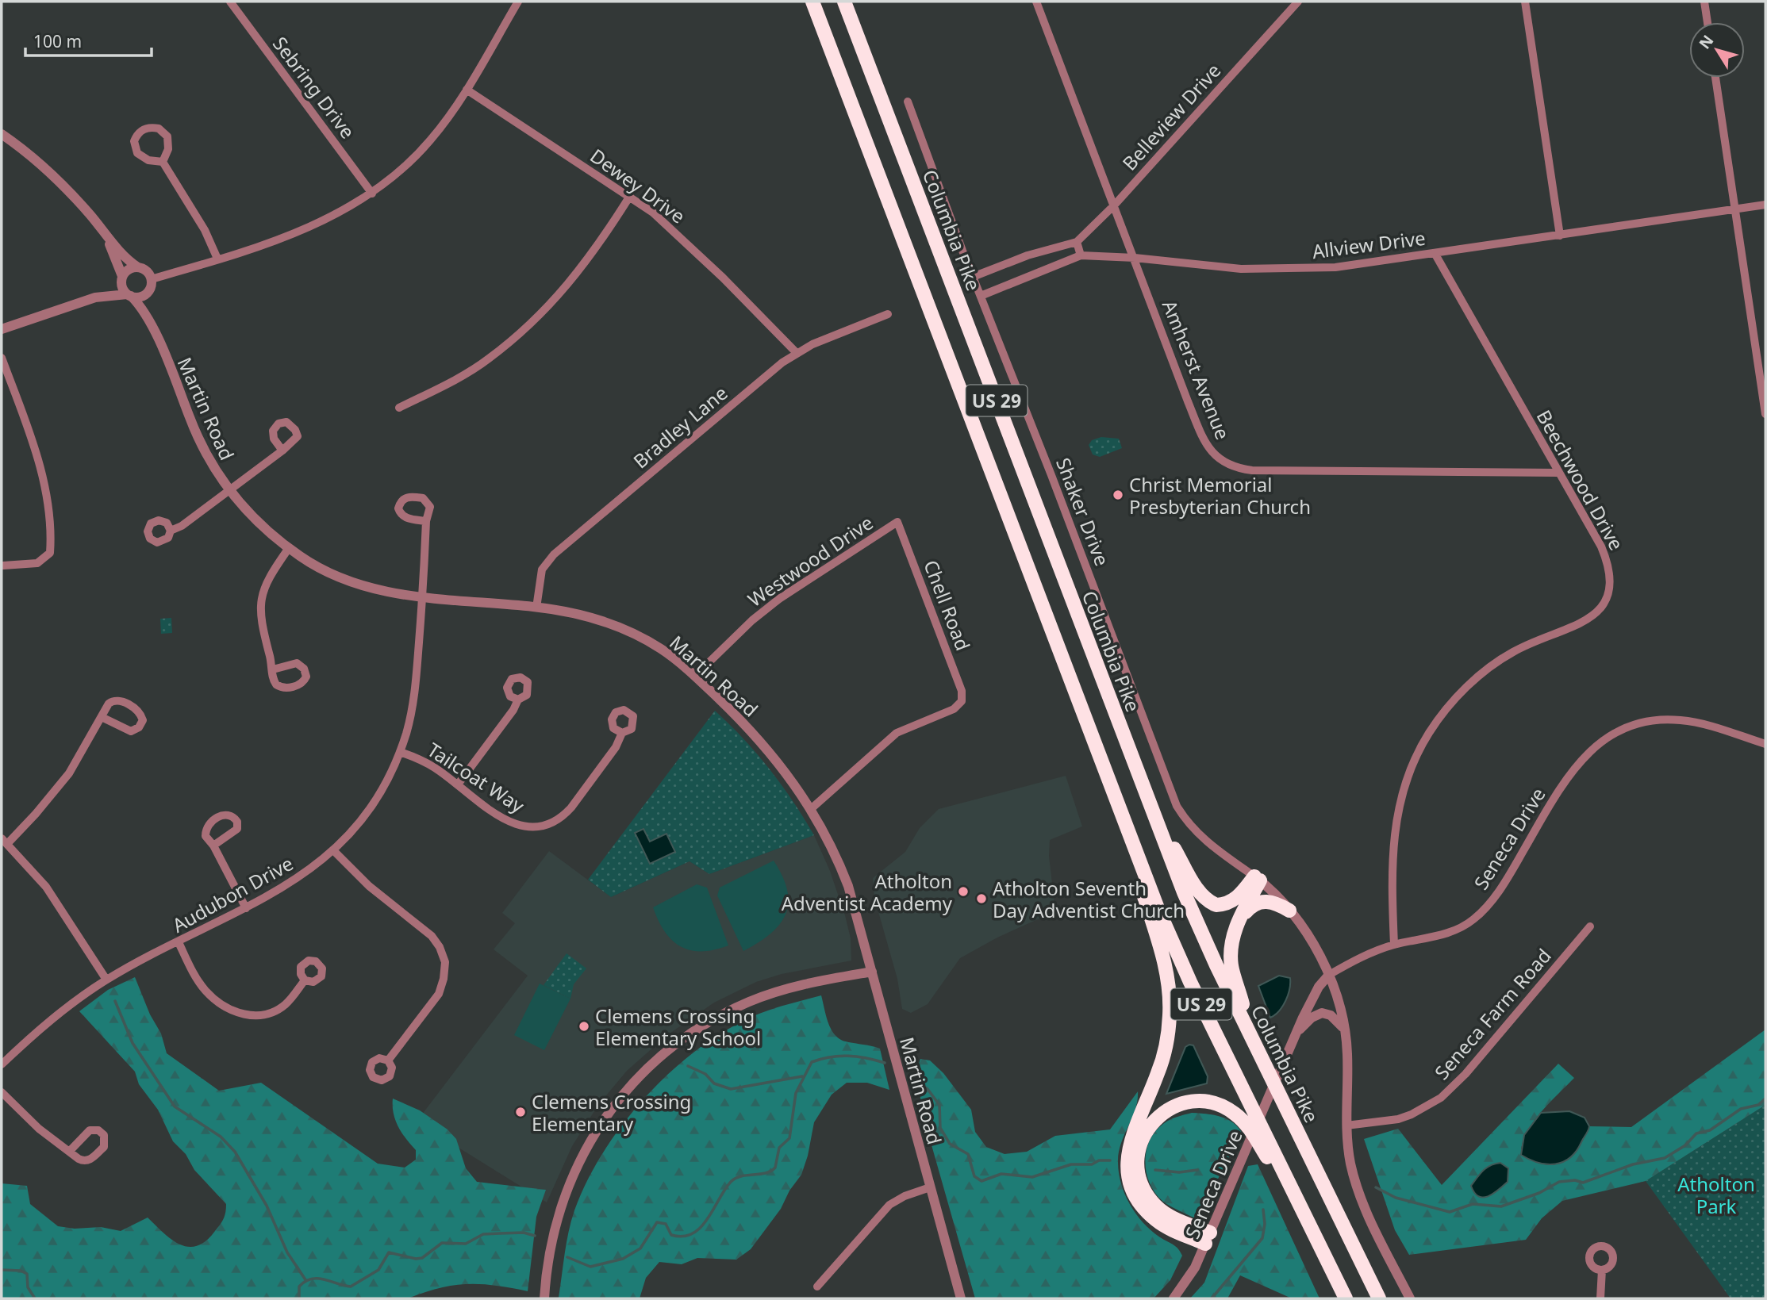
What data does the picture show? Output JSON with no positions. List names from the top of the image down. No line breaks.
{"streets":{"highway":["Columbia Pike","US 29"],"street":["Sebring Drive","Belleview Drive","Dewey Drive","Allview Drive","Amherst Avenue","Martin Road","Bradley Lane","Beechwood Drive","Shaker Drive","Westwood Drive","Chell Road","Tailcoat Way","Seneca Drive","Audubon Drive","Seneca Farm Road"]},"crossings":[["Belleview Drive","Amherst Avenue"],["Dewey Drive","Bradley Lane"],["Allview Drive","Amherst Avenue"],["Allview Drive","Beechwood Drive"],["Allview Drive","Shaker Drive"],["Amherst Avenue","Beechwood Drive"],["Martin Road","Bradley Lane"],["Martin Road","Westwood Drive"],["Martin Road","Chell Road"],["Martin Road","Audubon Drive"],["Beechwood Drive","Seneca Drive"],["Shaker Drive","Seneca Drive"],["Shaker Drive","Seneca Farm Road"],["Westwood Drive","Chell Road"],["Tailcoat Way","Audubon Drive"]],"parks":["Atholton Park"],"places":["Christ Memorial Presbyterian Church","Atholton Adventist Academy","Atholton Seventh Day Adventist Church","Clemens Crossing Elementary School","Clemens Crossing Elementary"],"scale_bar":"100 m","north":"top left"}
